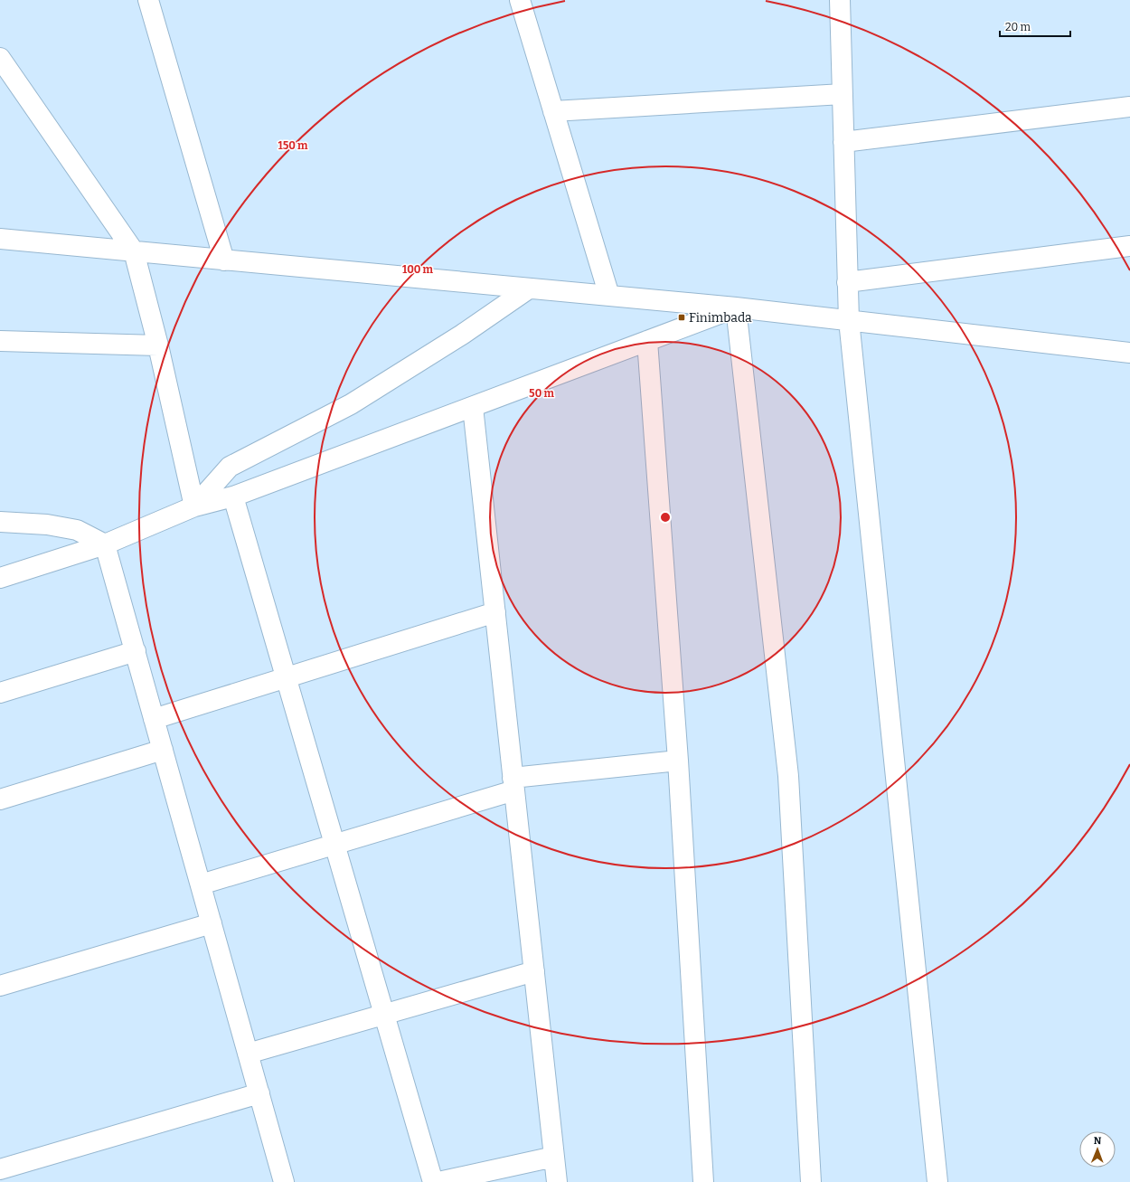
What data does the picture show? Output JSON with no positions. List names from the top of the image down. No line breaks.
{"places":{"transit":["Finimbada"]},"scale_bar":"20 m","north":"top","rings":["150 m","100 m","50 m"]}
